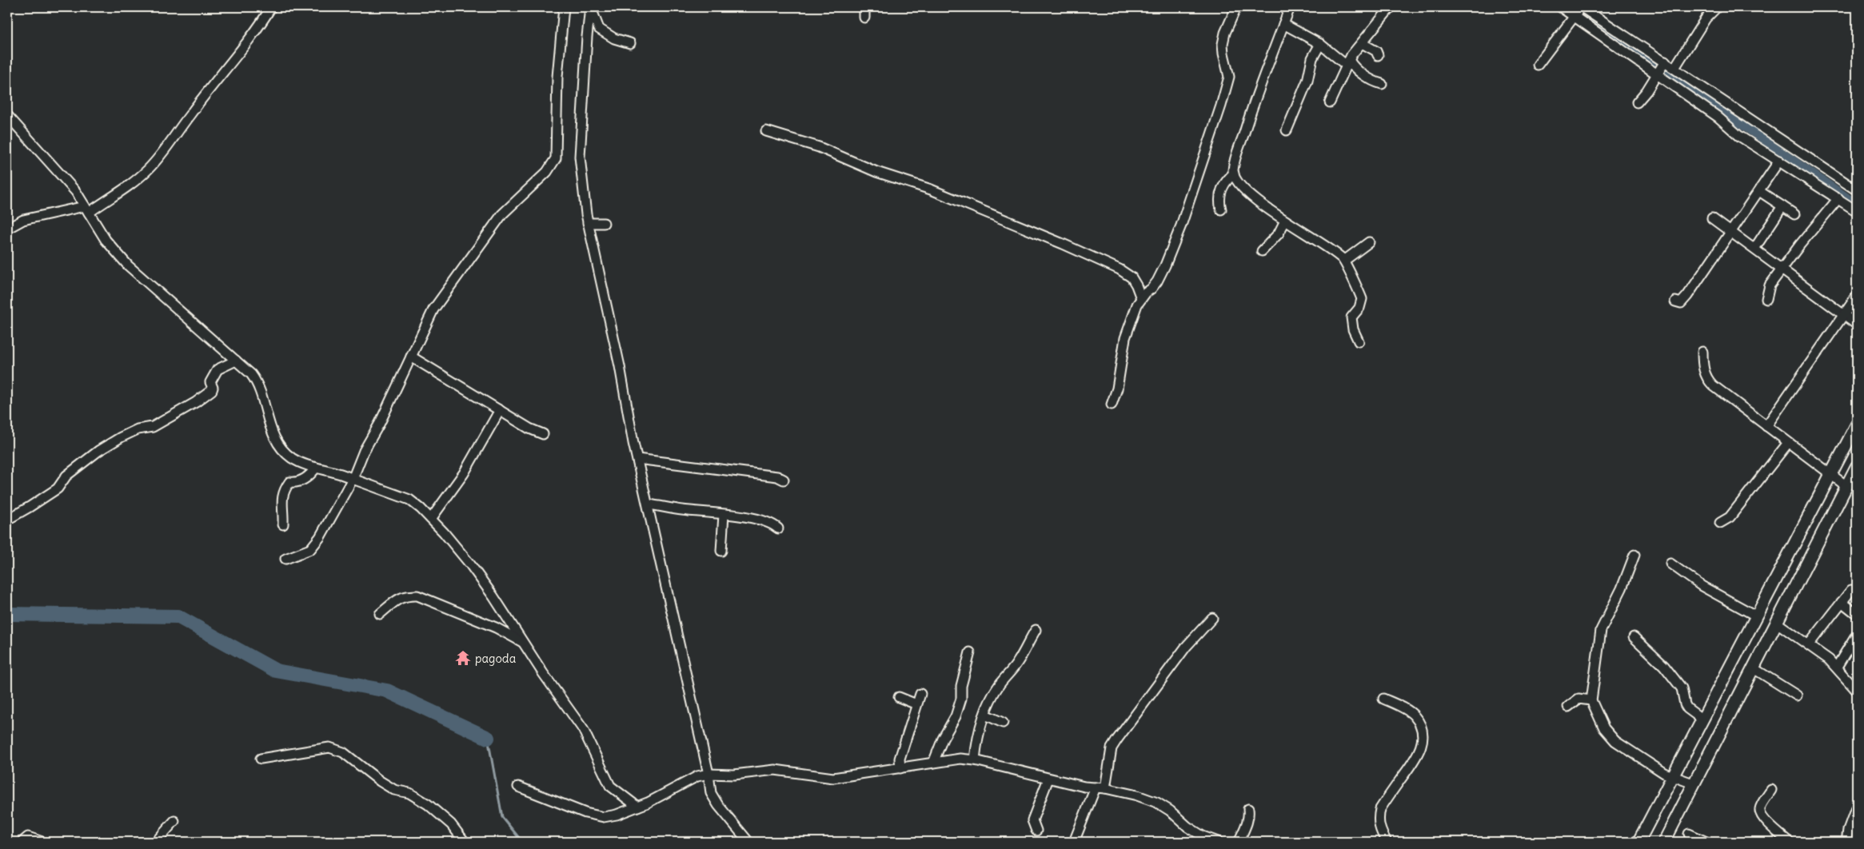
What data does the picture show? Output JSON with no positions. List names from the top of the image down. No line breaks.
{"places":{"temple":["pagoda"]}}
